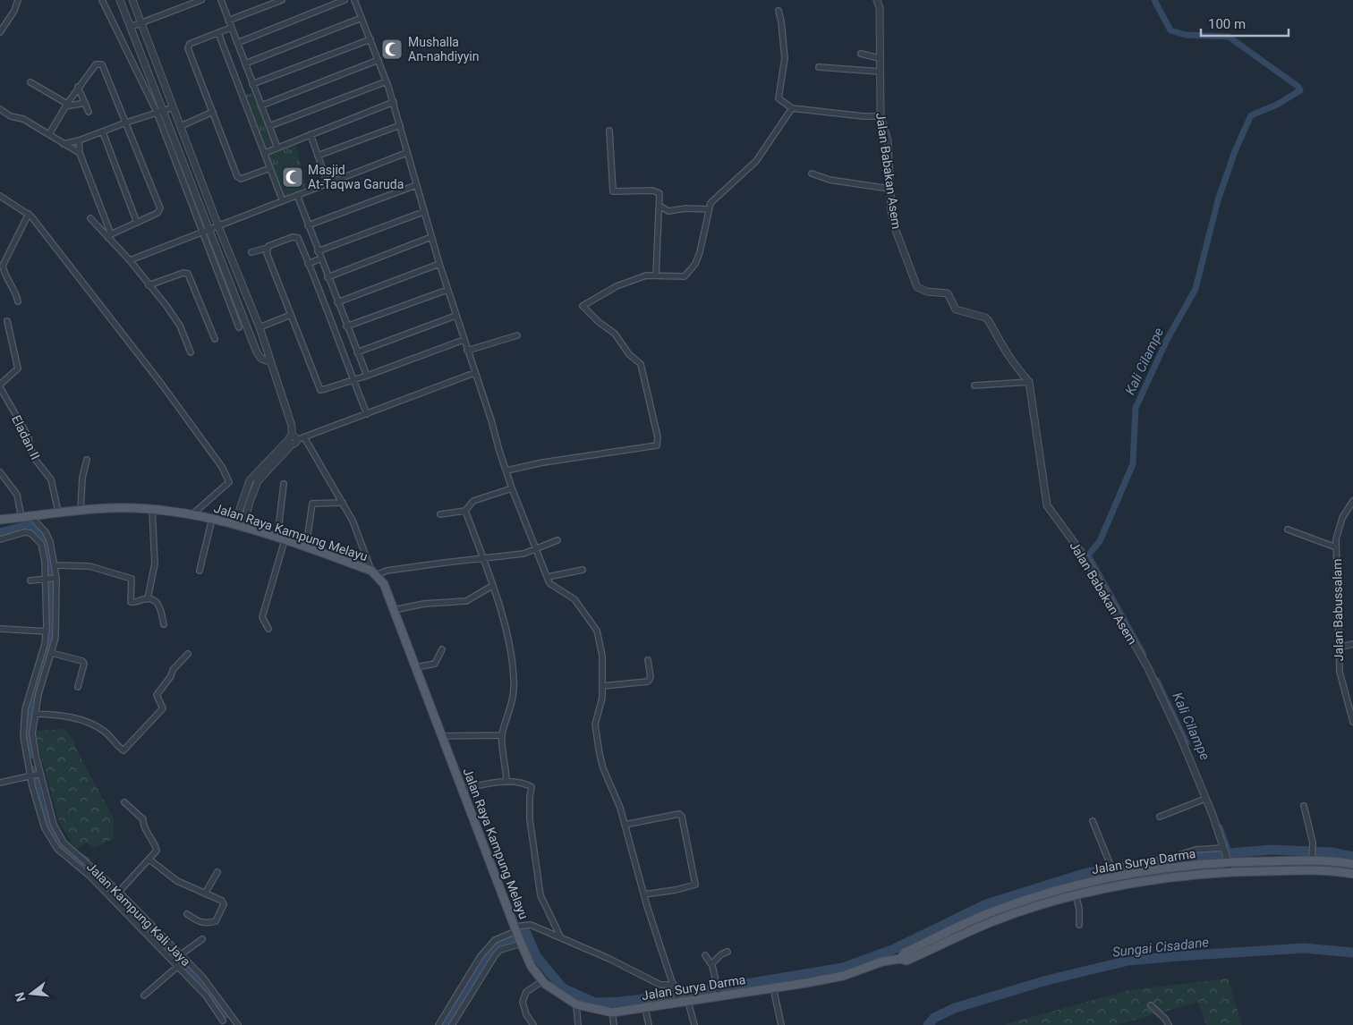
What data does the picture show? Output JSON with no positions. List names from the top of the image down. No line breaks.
{"streets":{"main road":["Jalan Raya Kampung Melayu","Jalan Surya Darma"],"street":["Jalan Babakan Asem","Eladan II","Jalan Babussalam","Jalan Kampung Kali Jaya"]},"crossings":[["Jalan Babakan Asem","Jalan Surya Darma"],["Eladan II","Jalan Raya Kampung Melayu"],["Jalan Raya Kampung Melayu","Jalan Surya Darma"],["Jalan Raya Kampung Melayu","Jalan Kampung Kali Jaya"]],"water":["Kali Cilampe","Sungai Cisadane"],"places":{"mosque":["Mushalla An-nahdiyyin","Masjid At-Taqwa Garuda"]},"scale_bar":"100 m","north":"left"}
